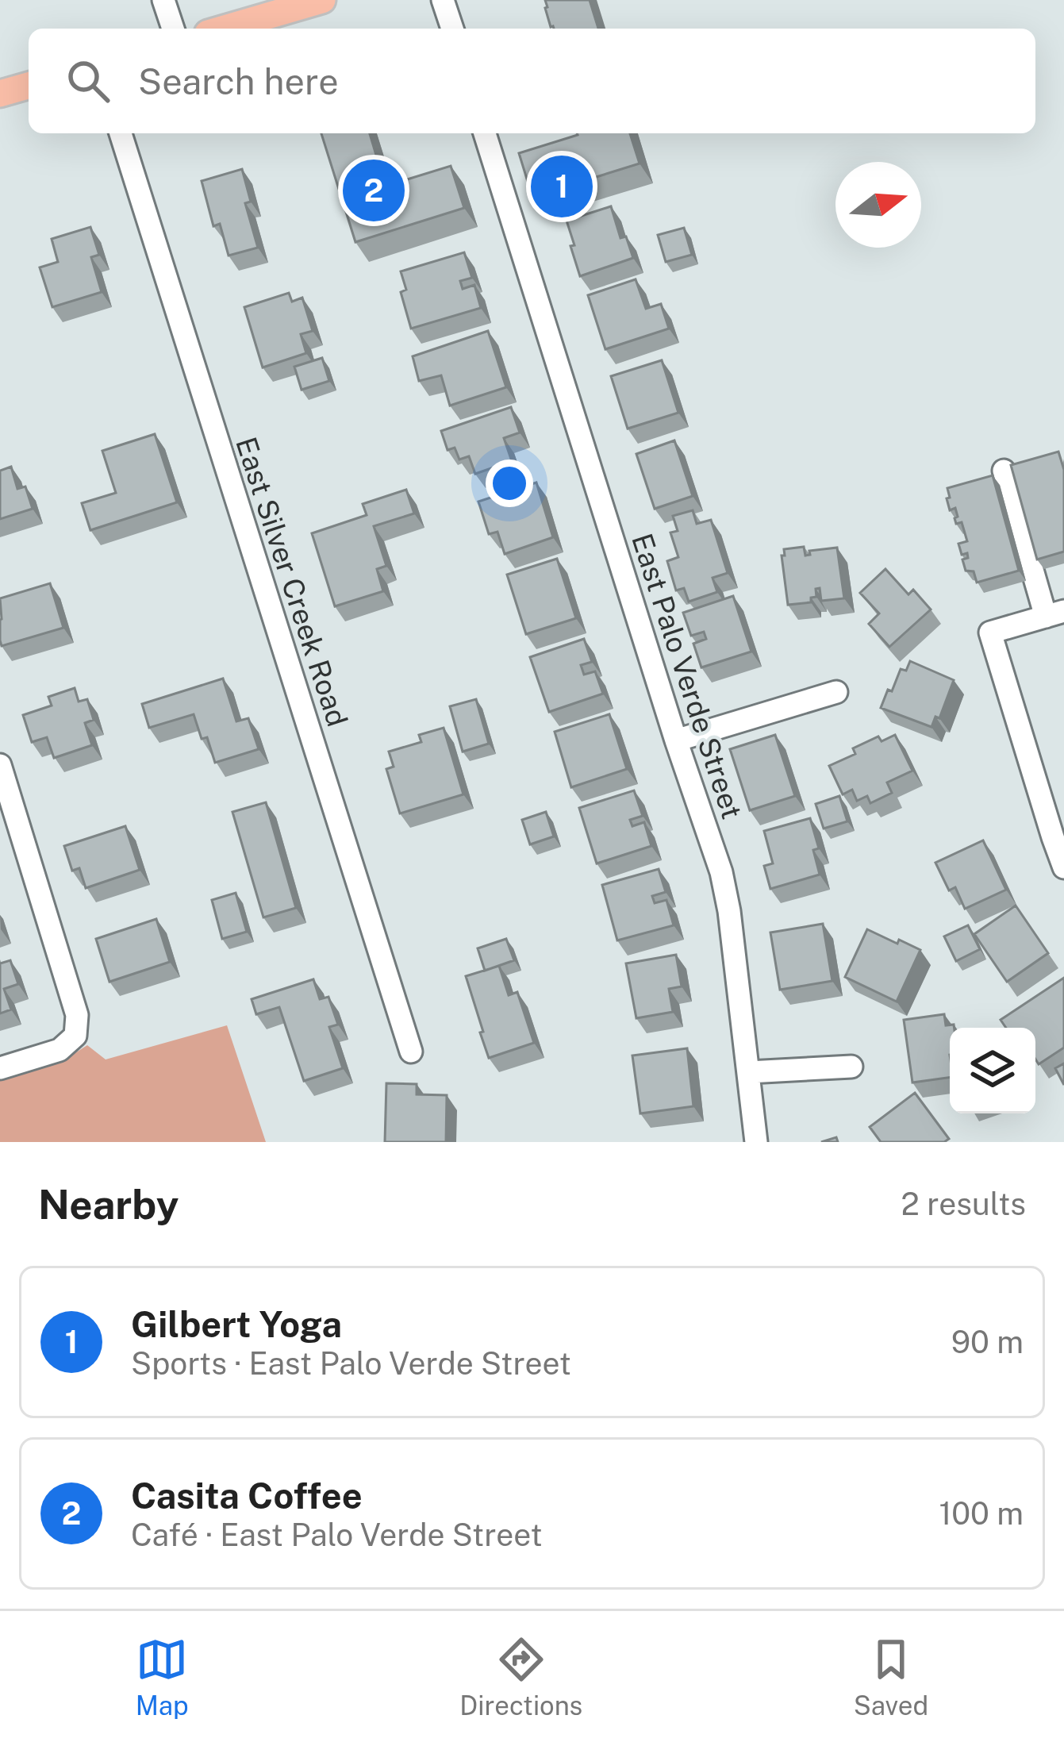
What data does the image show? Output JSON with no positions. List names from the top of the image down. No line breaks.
{"streets":{"street":["East Silver Creek Road","East Palo Verde Street"]},"north":"right","page":{"search":"Search here","pins":["1","2"],"heading":["Nearby","2 results"],"list":[{"mark":"1","name":"Gilbert Yoga","note":"Sports · East Palo Verde Street","value":"90 m"},{"mark":"2","name":"Casita Coffee","note":"Café · East Palo Verde Street","value":"100 m"}],"nav":["Map","Directions","Saved"]}}
